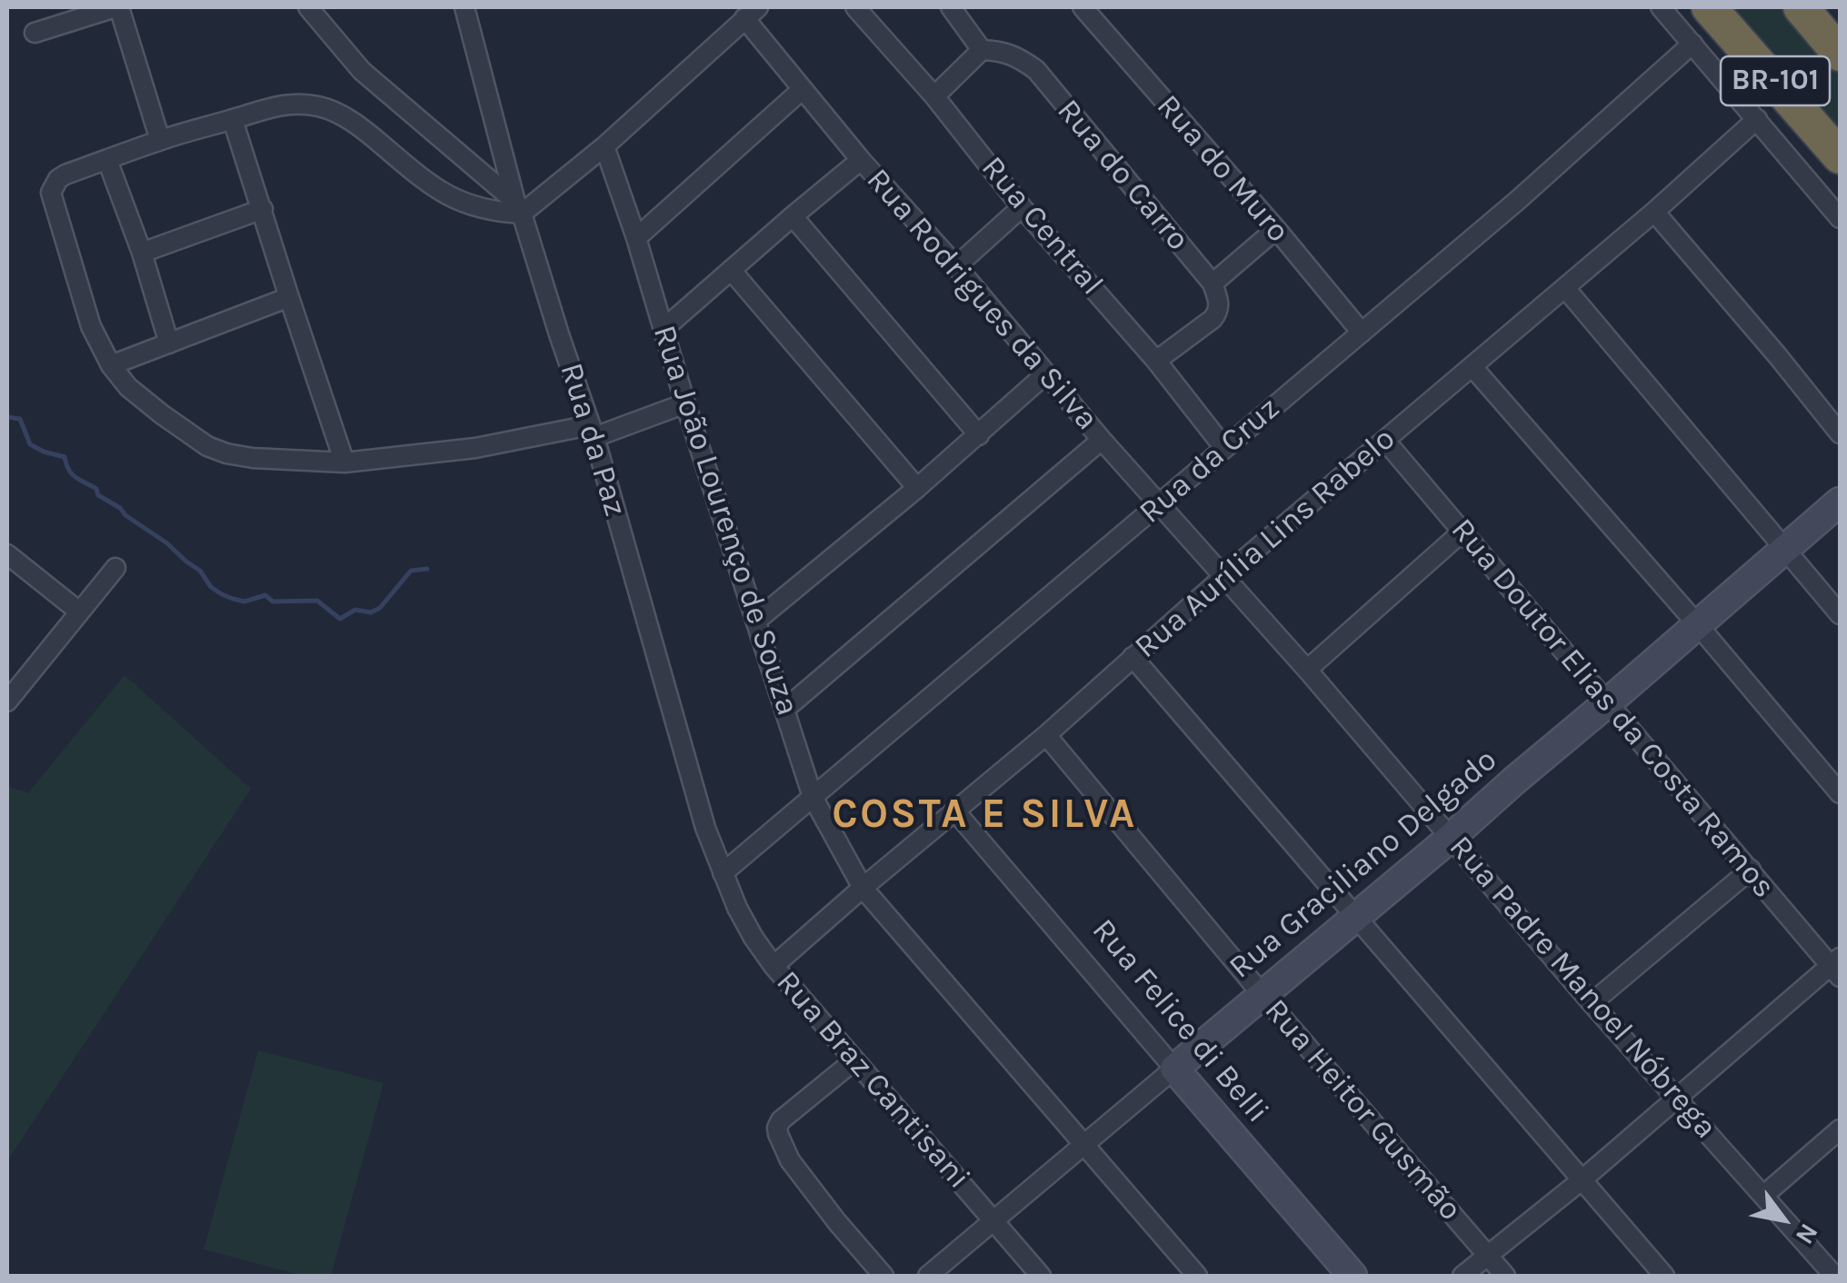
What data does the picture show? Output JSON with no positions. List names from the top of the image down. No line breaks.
{"streets":{"highway":["BR-101"],"street":["Rua do Muro","Rua do Carro","Rua Central","Rua Rodrigues da Silva","Rua da Paz","Rua da Cruz","Rua João Lourenço de Souza","Rua Aurília Lins Rabelo","Rua Doutor Elias da Costa Ramos","Rua Graciliano Delgado","Rua Padre Manoel Nóbrega","Rua Felice di Belli","Rua Braz Cantisani","Rua Heitor Gusmão"]},"crossings":[["Rua do Muro","Rua da Cruz"],["Rua Central","Rua da Cruz"],["Rua Rodrigues da Silva","Rua da Cruz"],["Rua Rodrigues da Silva","Rua Aurília Lins Rabelo"],["Rua Rodrigues da Silva","Rua Padre Manoel Nóbrega"],["Rua da Paz","Rua da Cruz"],["Rua da Paz","Rua Braz Cantisani"],["Rua da Cruz","Rua João Lourenço de Souza"],["Rua da Cruz","Rua Braz Cantisani"],["Rua João Lourenço de Souza","Rua Aurília Lins Rabelo"],["Rua João Lourenço de Souza","Rua Graciliano Delgado"],["Rua Aurília Lins Rabelo","Rua Doutor Elias da Costa Ramos"],["Rua Aurília Lins Rabelo","Rua Padre Manoel Nóbrega"],["Rua Aurília Lins Rabelo","Rua Felice di Belli"],["Rua Aurília Lins Rabelo","Rua Braz Cantisani"],["Rua Aurília Lins Rabelo","Rua Heitor Gusmão"],["Rua Doutor Elias da Costa Ramos","Rua Graciliano Delgado"],["Rua Graciliano Delgado","Rua Padre Manoel Nóbrega"],["Rua Graciliano Delgado","Rua Felice di Belli"],["Rua Graciliano Delgado","Rua Braz Cantisani"],["Rua Graciliano Delgado","Rua Heitor Gusmão"]],"districts":["COSTA E SILVA"],"north":"bottom right"}
